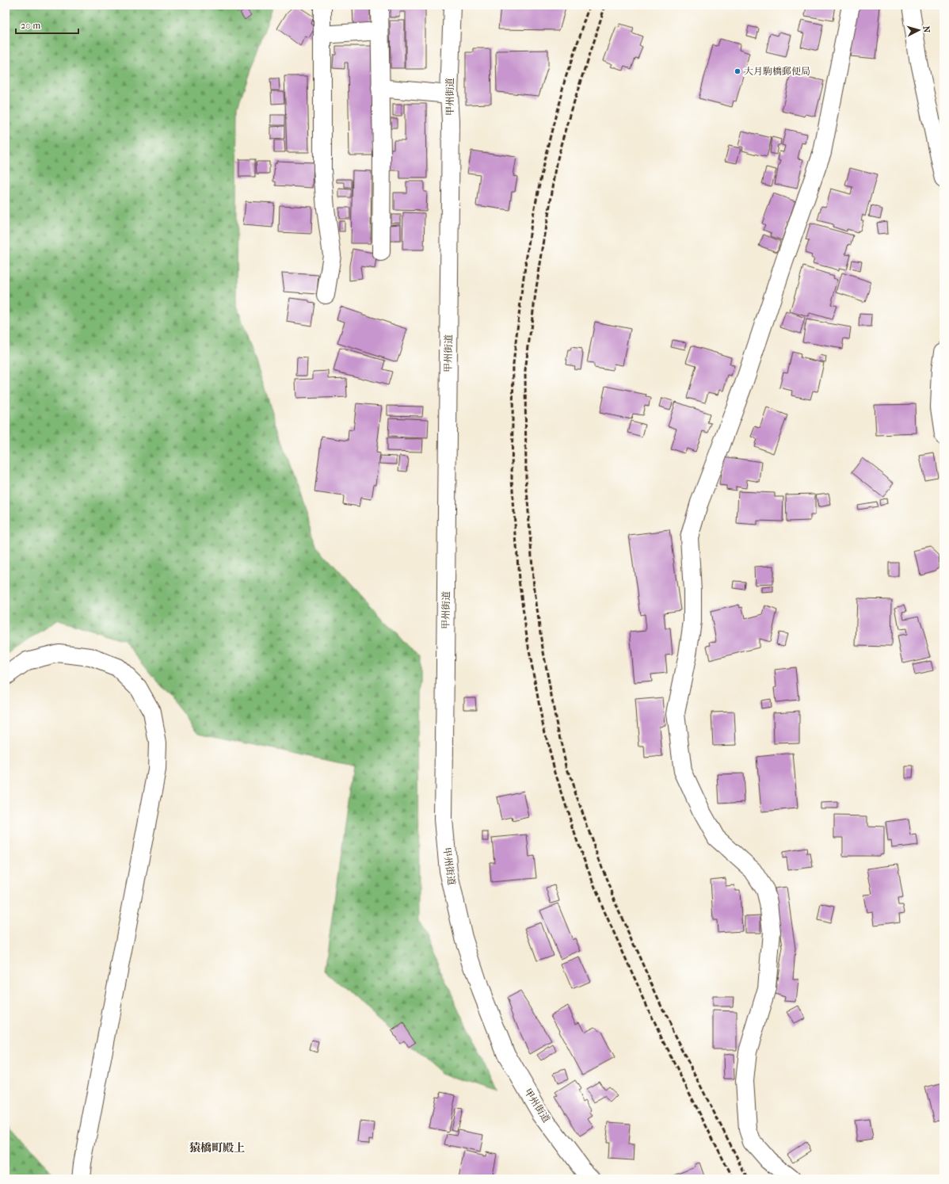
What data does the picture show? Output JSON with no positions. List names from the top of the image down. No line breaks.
{"streets":{"main road":["甲州街道"]},"districts":["猿橋町殿上"],"places":["大月駒橋郵便局"],"scale_bar":"20 m","north":"right"}
